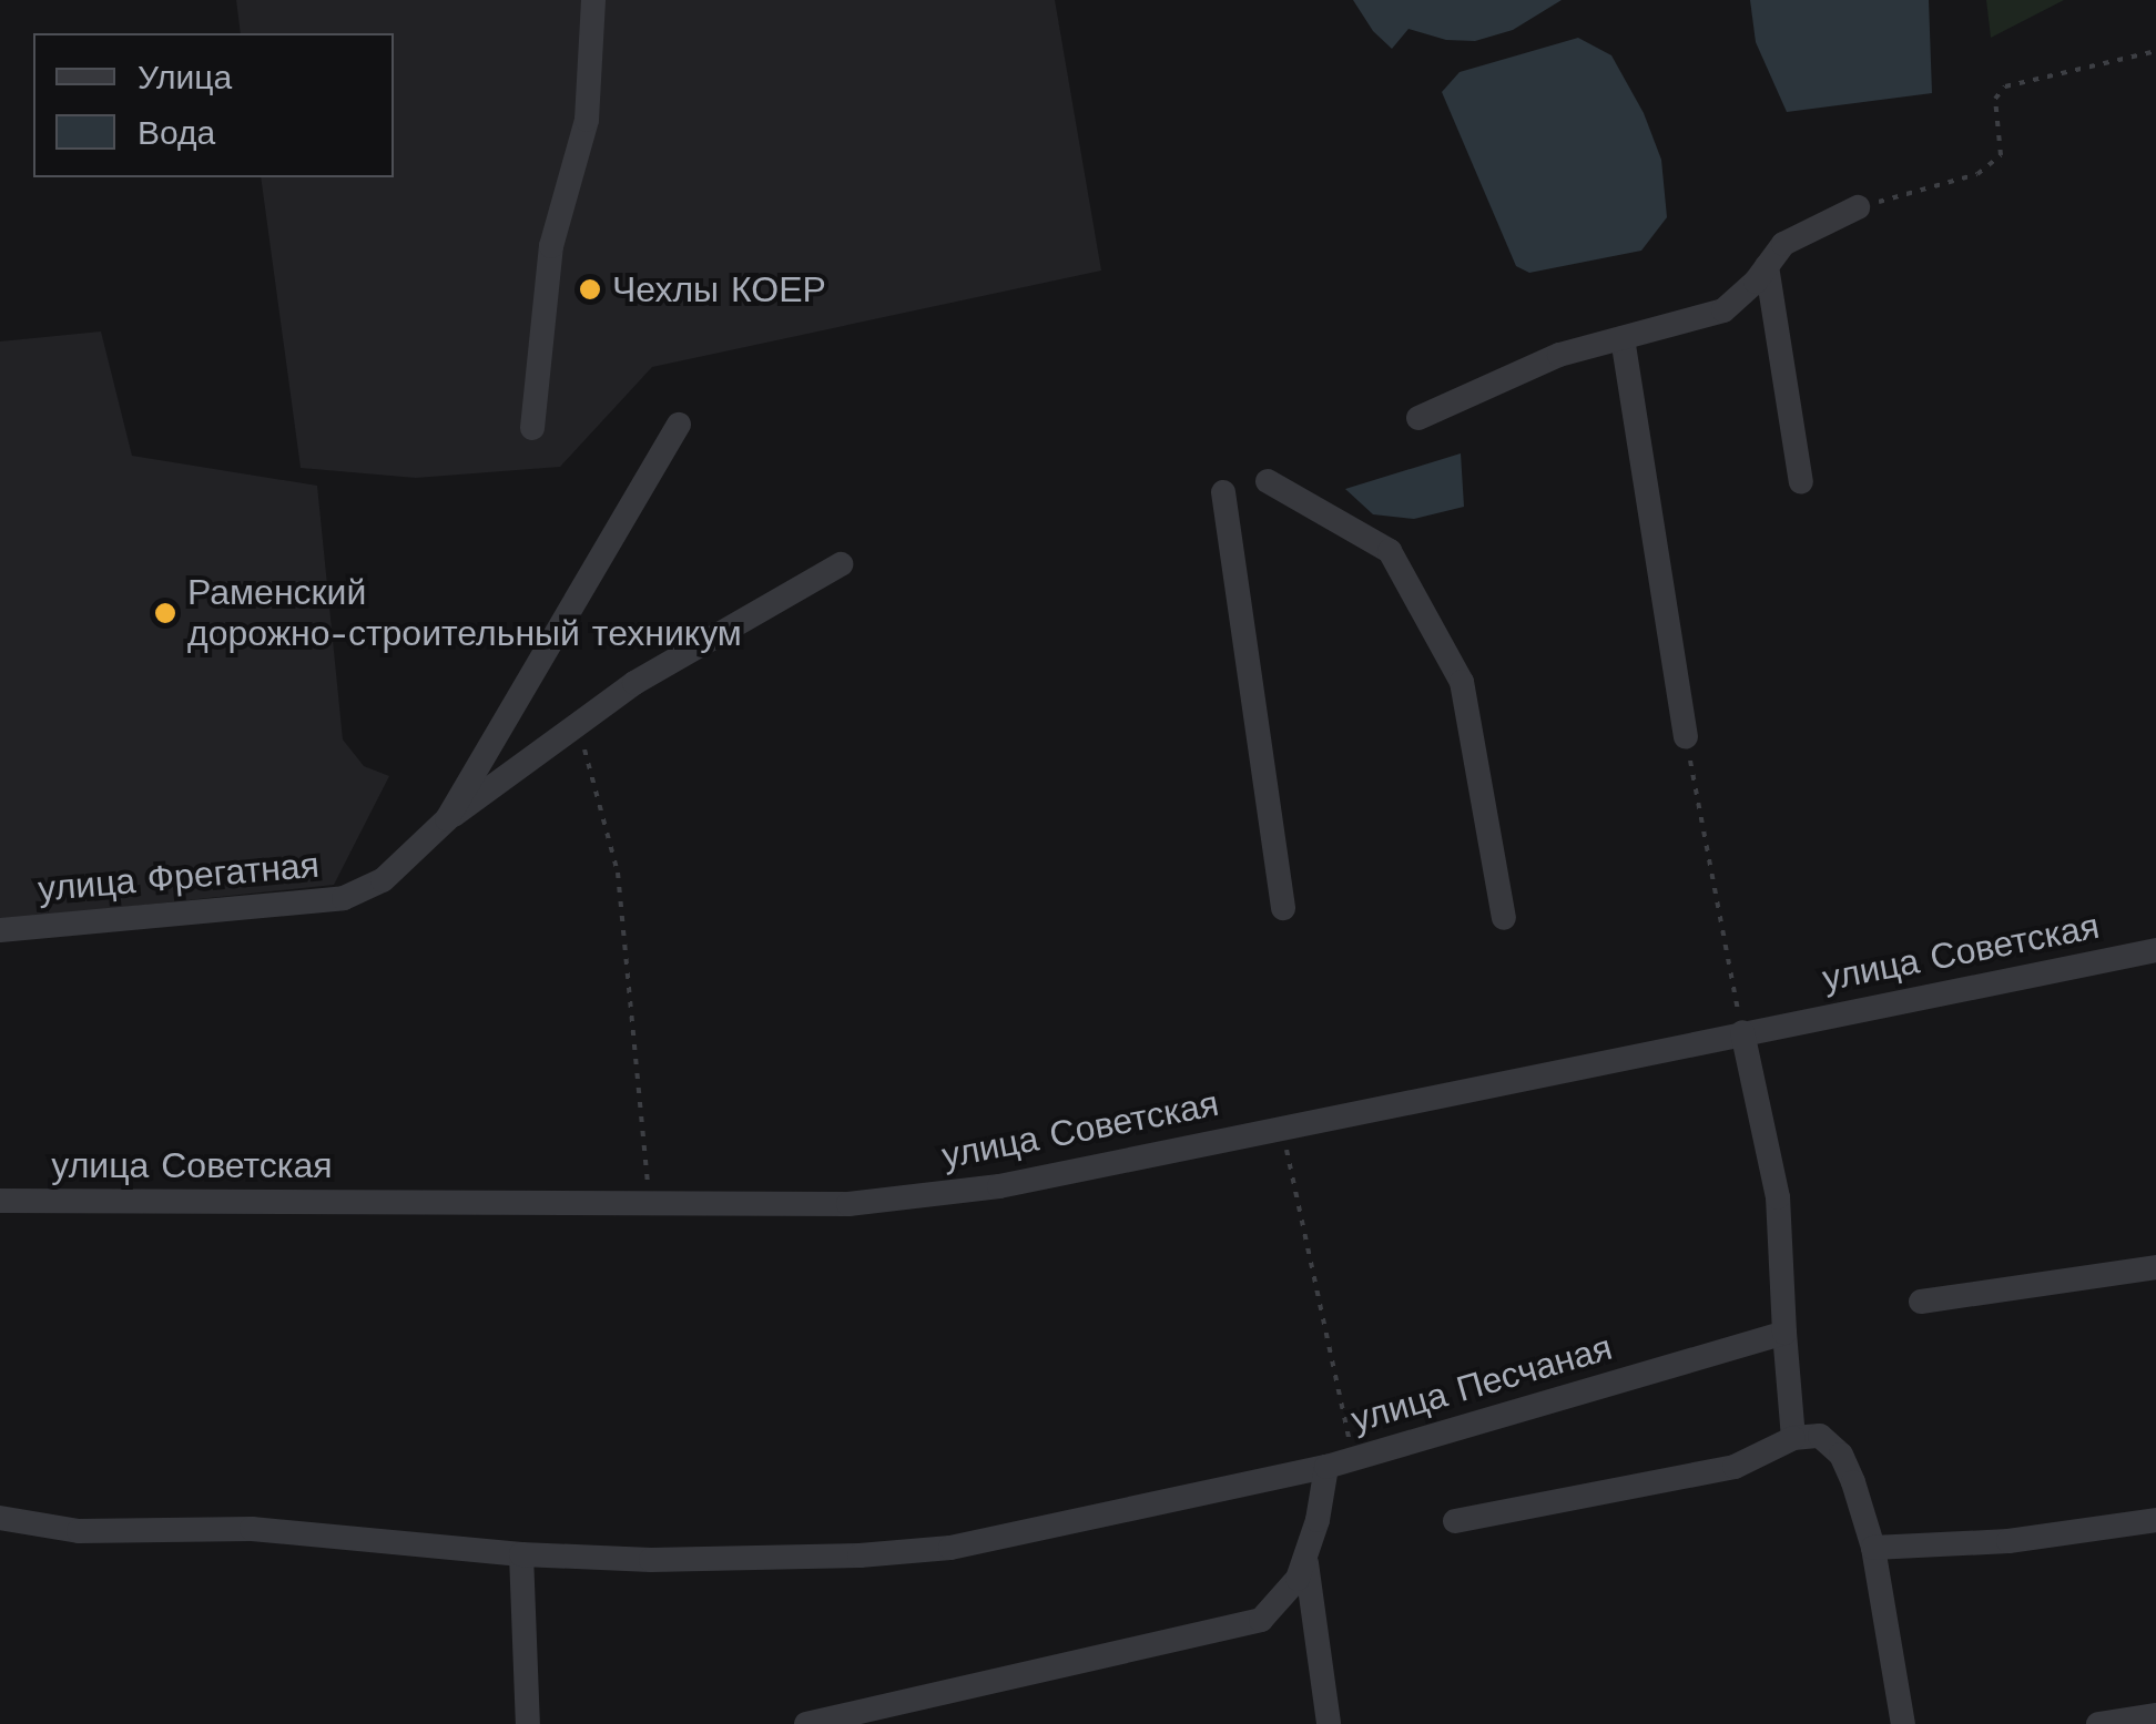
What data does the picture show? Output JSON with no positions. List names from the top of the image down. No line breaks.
{"streets":{"street":["улица Фрегатная","улица Советская","улица Песчаная"]},"places":["Чехлы КОЕР","Раменский дорожно-строительный техникум"],"legend":["Улица","Вода"]}
